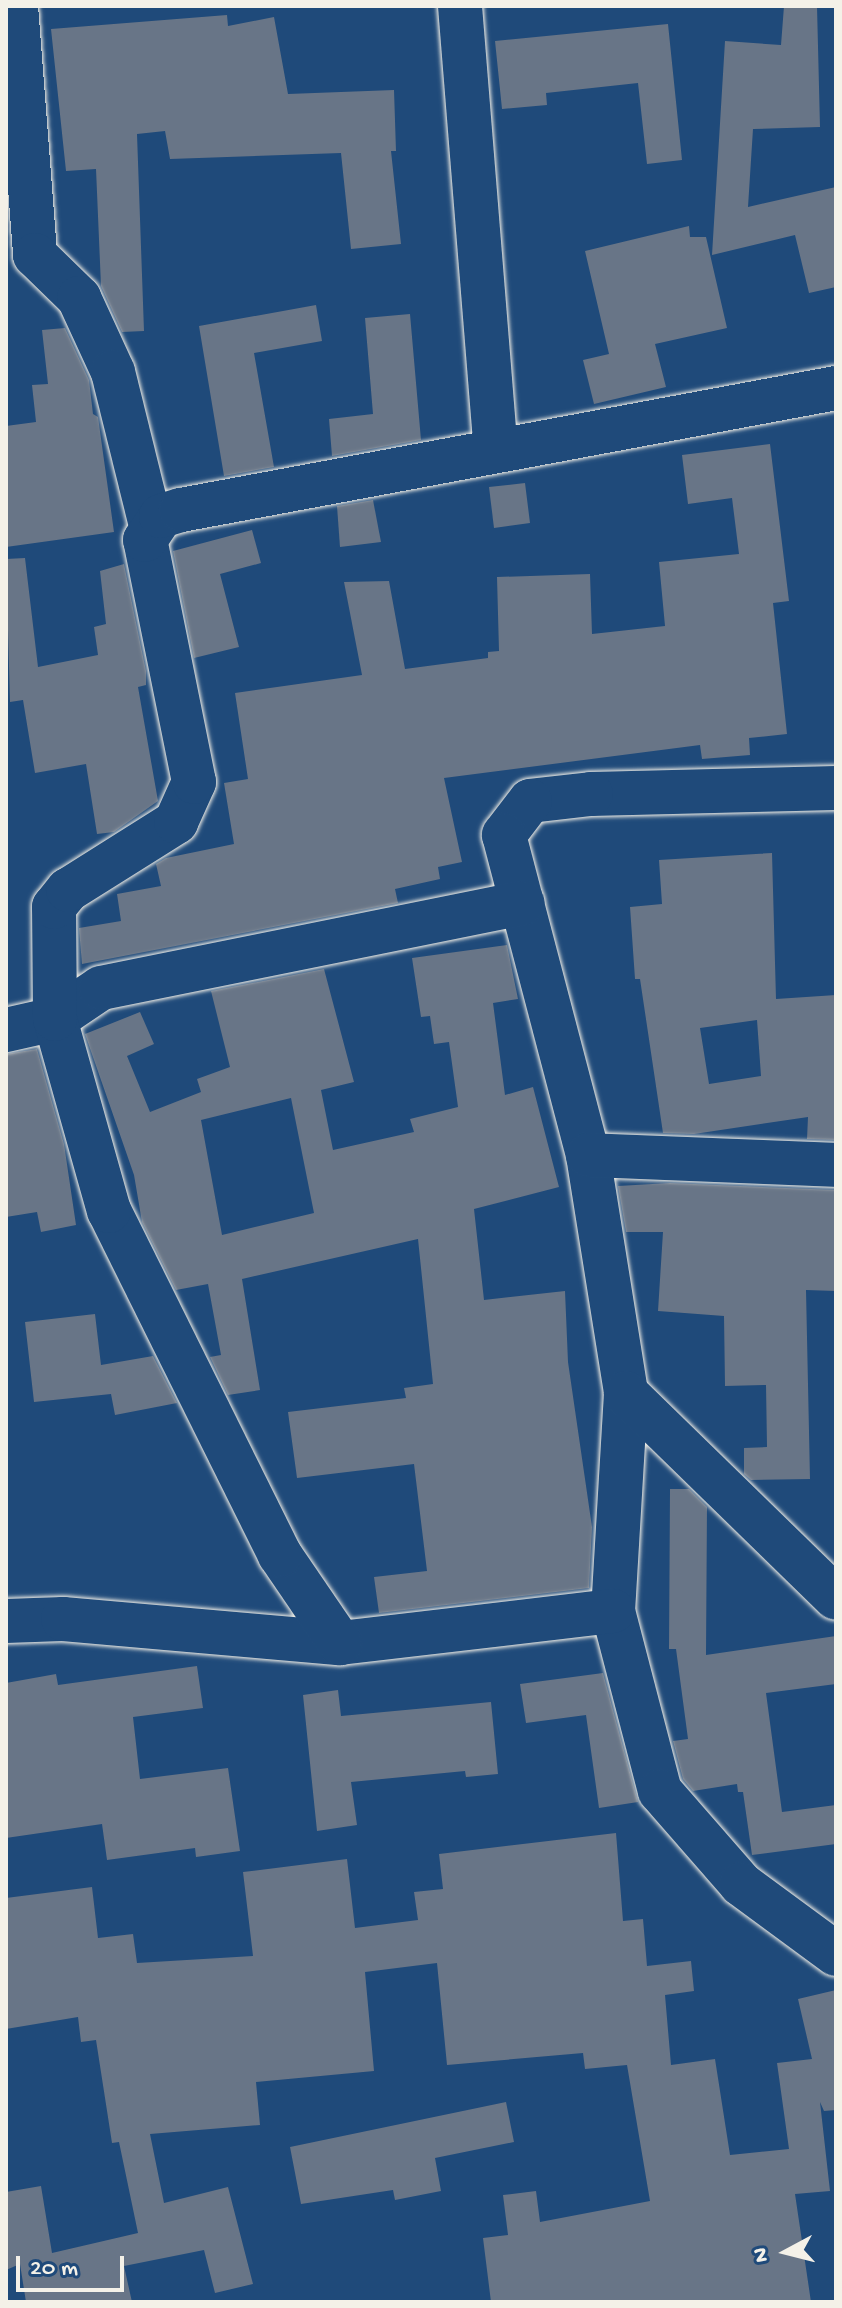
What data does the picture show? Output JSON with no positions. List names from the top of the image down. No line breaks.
{"scale_bar":"20 m","north":"left"}
